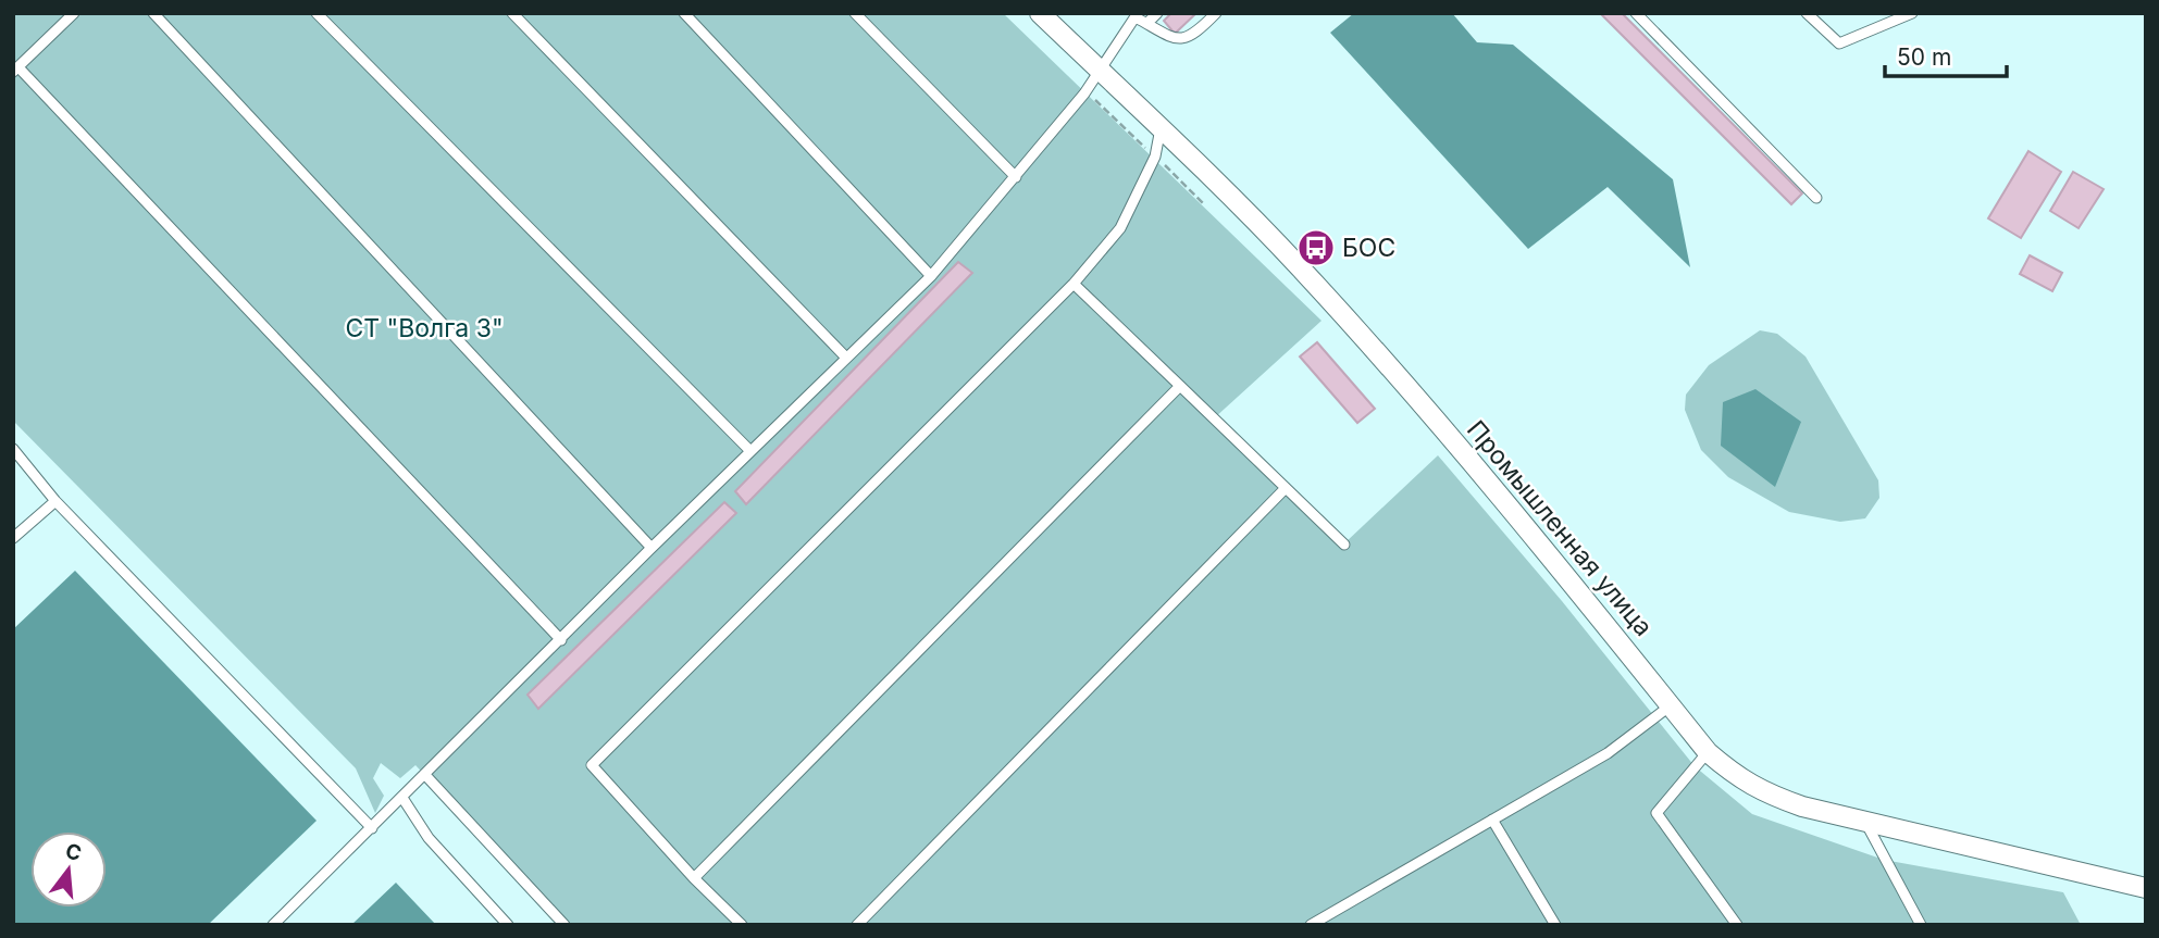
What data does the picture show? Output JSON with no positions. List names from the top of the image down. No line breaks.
{"streets":{"street":["Промышленная улица"]},"parks":["СТ \"Волга 3\""],"places":{"bus stop":["БОС"]},"scale_bar":"50 m","north":"top"}
